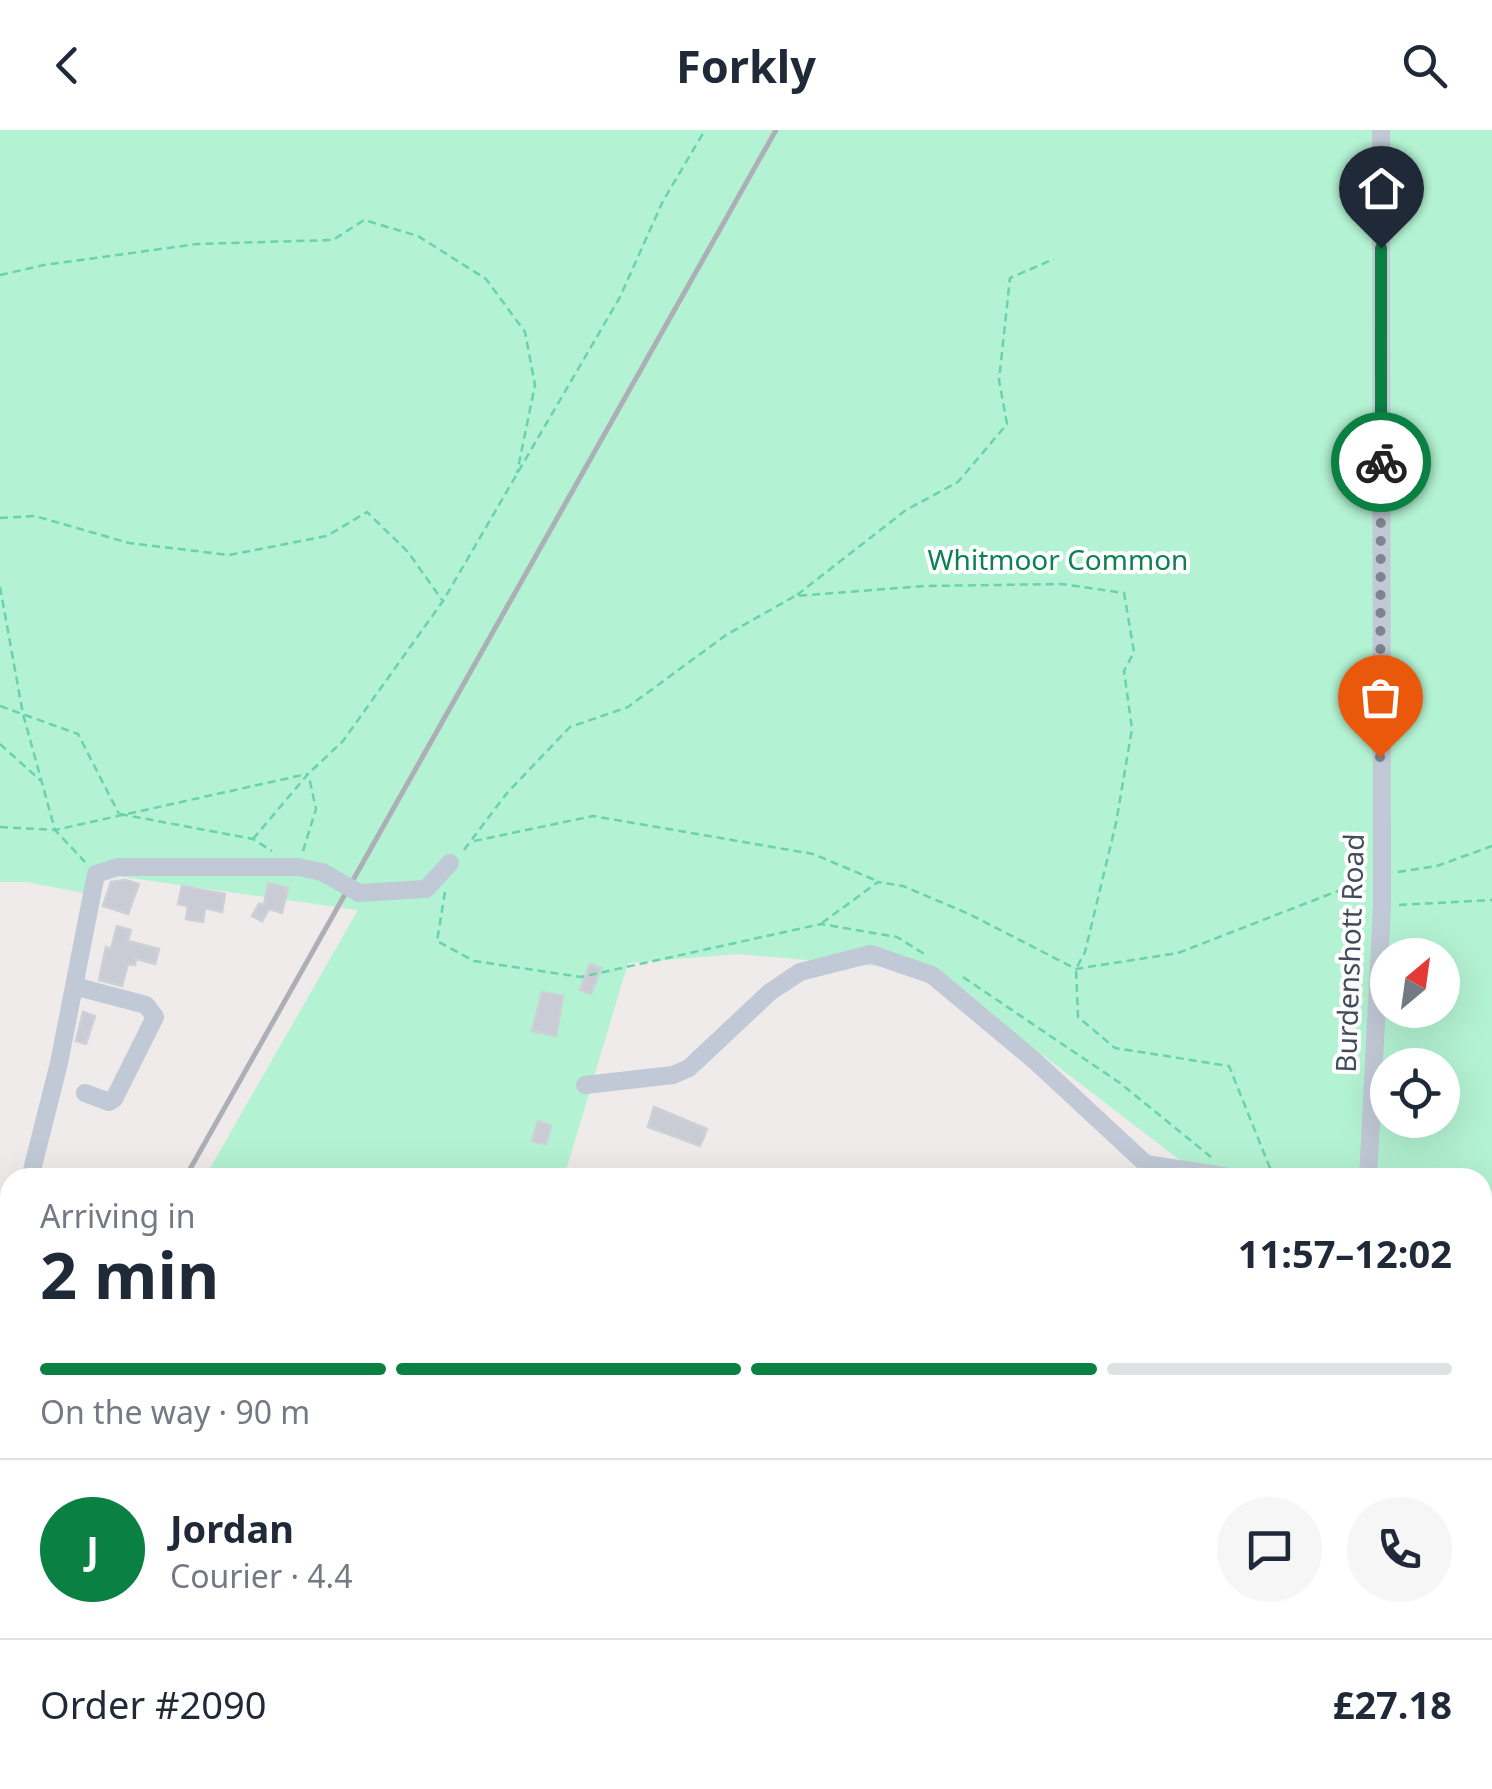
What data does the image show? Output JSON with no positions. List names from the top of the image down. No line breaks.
{"streets":{"street":["Burdenshott Road"]},"parks":["Whitmoor Common"],"north":"top right","page":{"header":"Forkly","heading":["2 min","Arriving in","11:57–12:02"],"panel":["Jordan","Courier · 4.4","Order #2090","£27.18"],"bar":"On the way · 90 m","round":"J"}}
